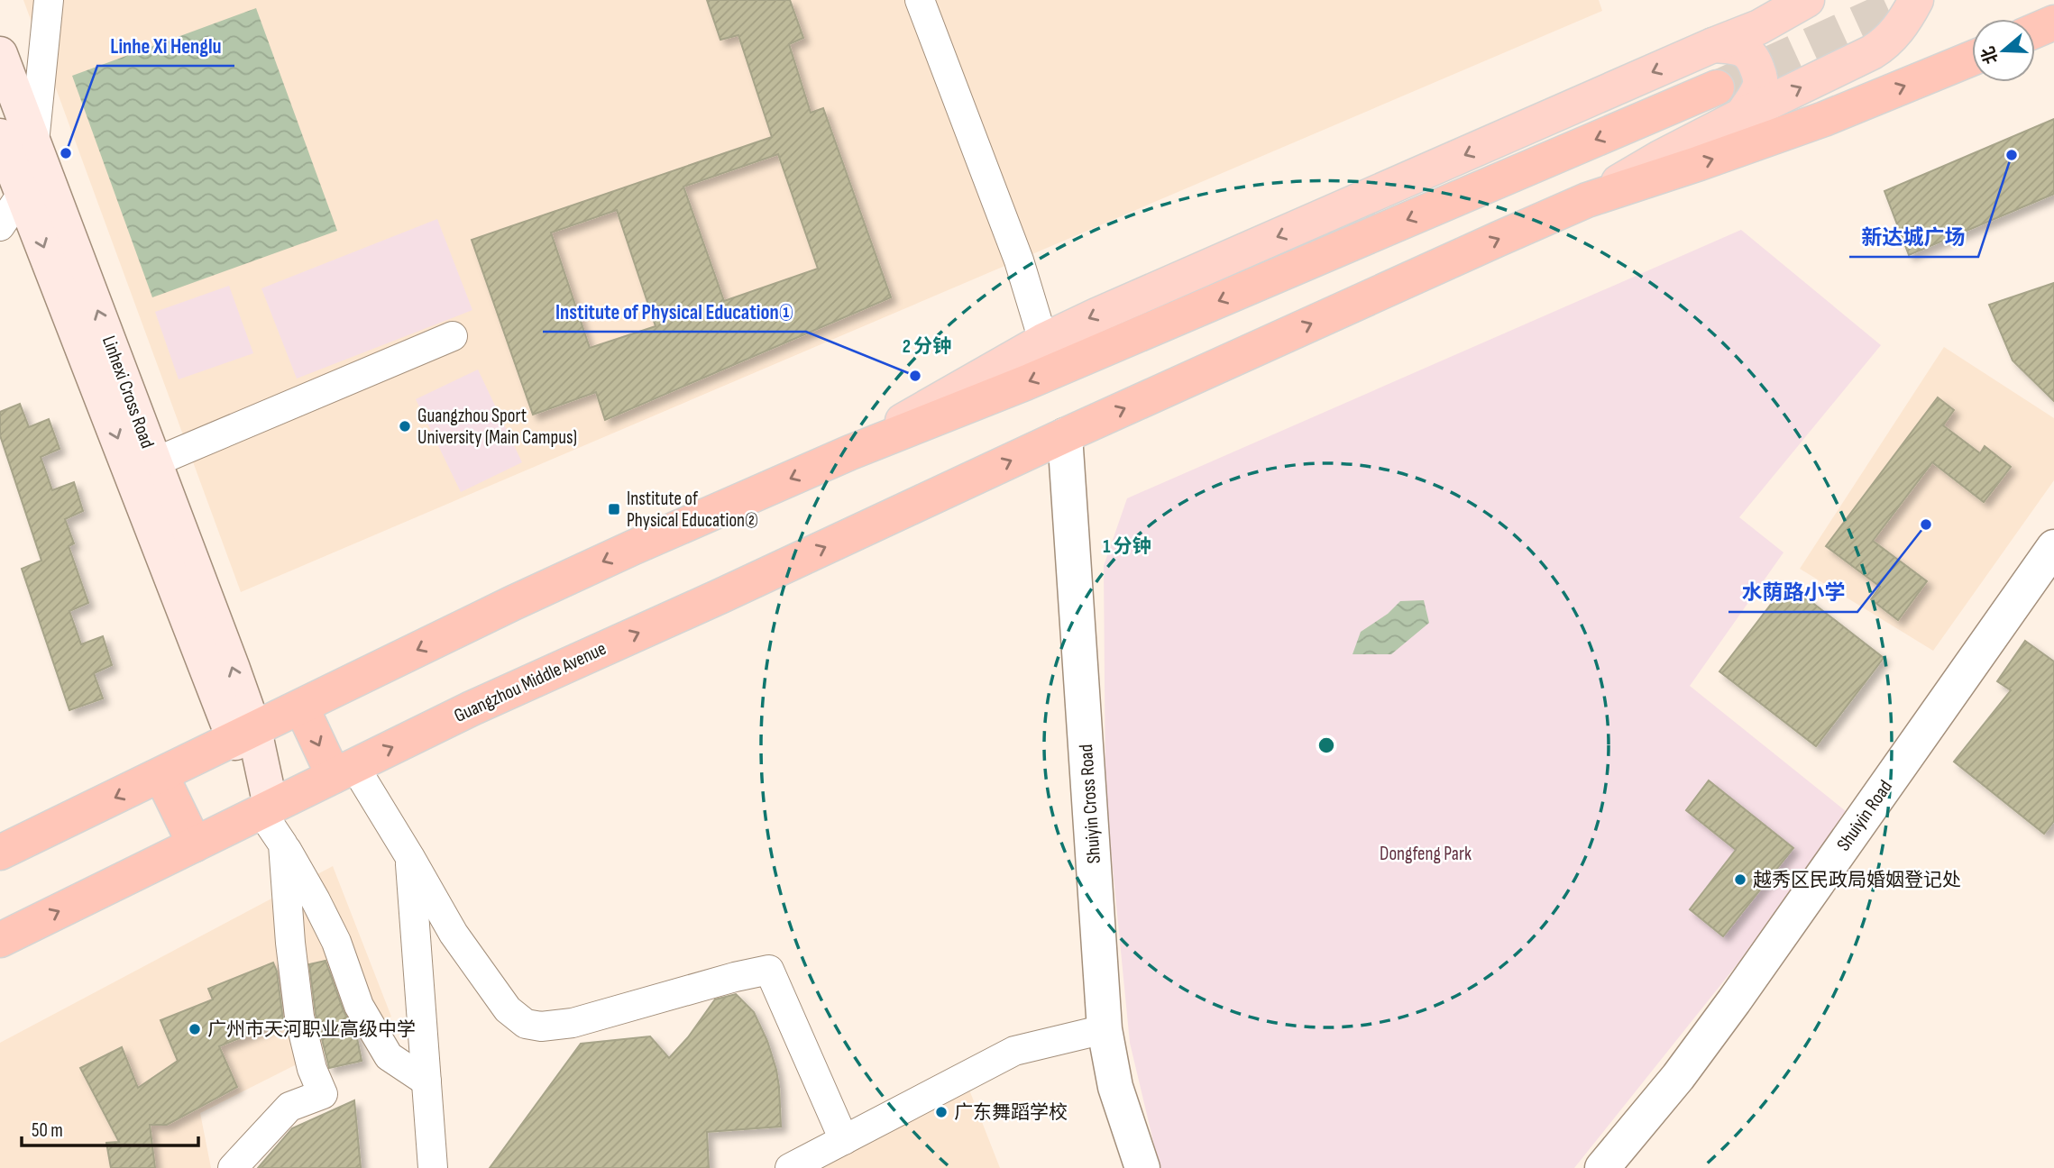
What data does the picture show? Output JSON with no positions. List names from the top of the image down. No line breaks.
{"streets":{"highway":["Guangzhou Middle Avenue"],"main road":["Linhexi Cross Road"],"street":["Shuiyin Cross Road","Shuiyin Road"]},"crossings":[["Guangzhou Middle Avenue","Shuiyin Cross Road"]],"parks":["Dongfeng Park"],"places":{"other":["Linhe Xi Henglu","新达城广场","Institute of Physical Education①","Guangzhou Sport University (Main Campus)","水荫路小学","越秀区民政局婚姻登记处","广州市天河职业高级中学","广东舞蹈学校"],"transit":["Institute of Physical Education②"]},"scale_bar":"50 m","north":"left","rings":["2 分钟","1 分钟"]}
